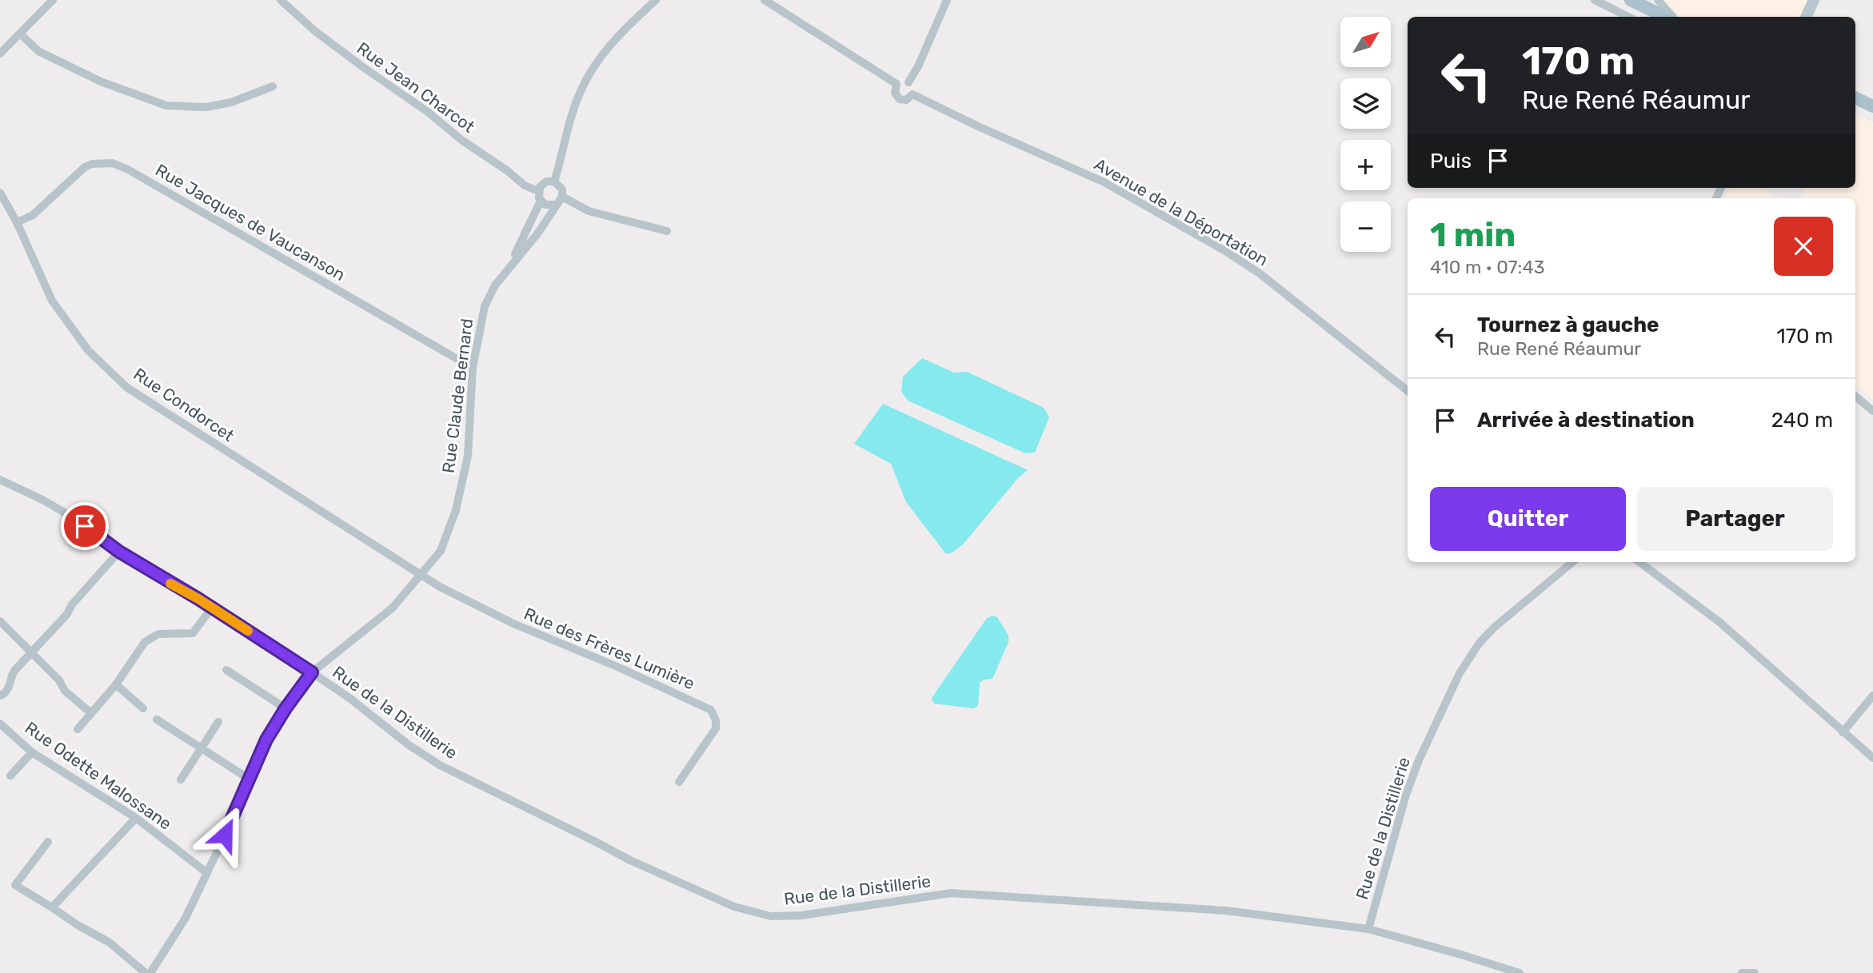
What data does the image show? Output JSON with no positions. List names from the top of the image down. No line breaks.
{"streets":{"street":["Rue Jean Charcot","Avenue de la Déportation","Rue Jacques de Vaucanson","Rue Claude Bernard","Rue Condorcet","Rue des Frères Lumière","Rue de la Distillerie","Rue Odette Malossane"]},"crossings":[["Rue Jacques de Vaucanson","Rue Claude Bernard"],["Rue Jacques de Vaucanson","Rue Condorcet"],["Rue Claude Bernard","Rue Condorcet"],["Rue Claude Bernard","Rue des Frères Lumière"],["Rue Claude Bernard","Rue de la Distillerie"],["Rue Claude Bernard","Rue Odette Malossane"],["Rue Condorcet","Rue des Frères Lumière"]],"north":"top right","page":{"map_buttons":["+","−"],"turn":["170 m","Rue René Réaumur"],"then":"Puis","heading":["1 min","410 m · 07:43"],"list":[{"name":"Tournez à gauche","note":"Rue René Réaumur","value":"170 m"},{"name":"Arrivée à destination","value":"240 m"}],"buttons":["Quitter","Partager"]}}
